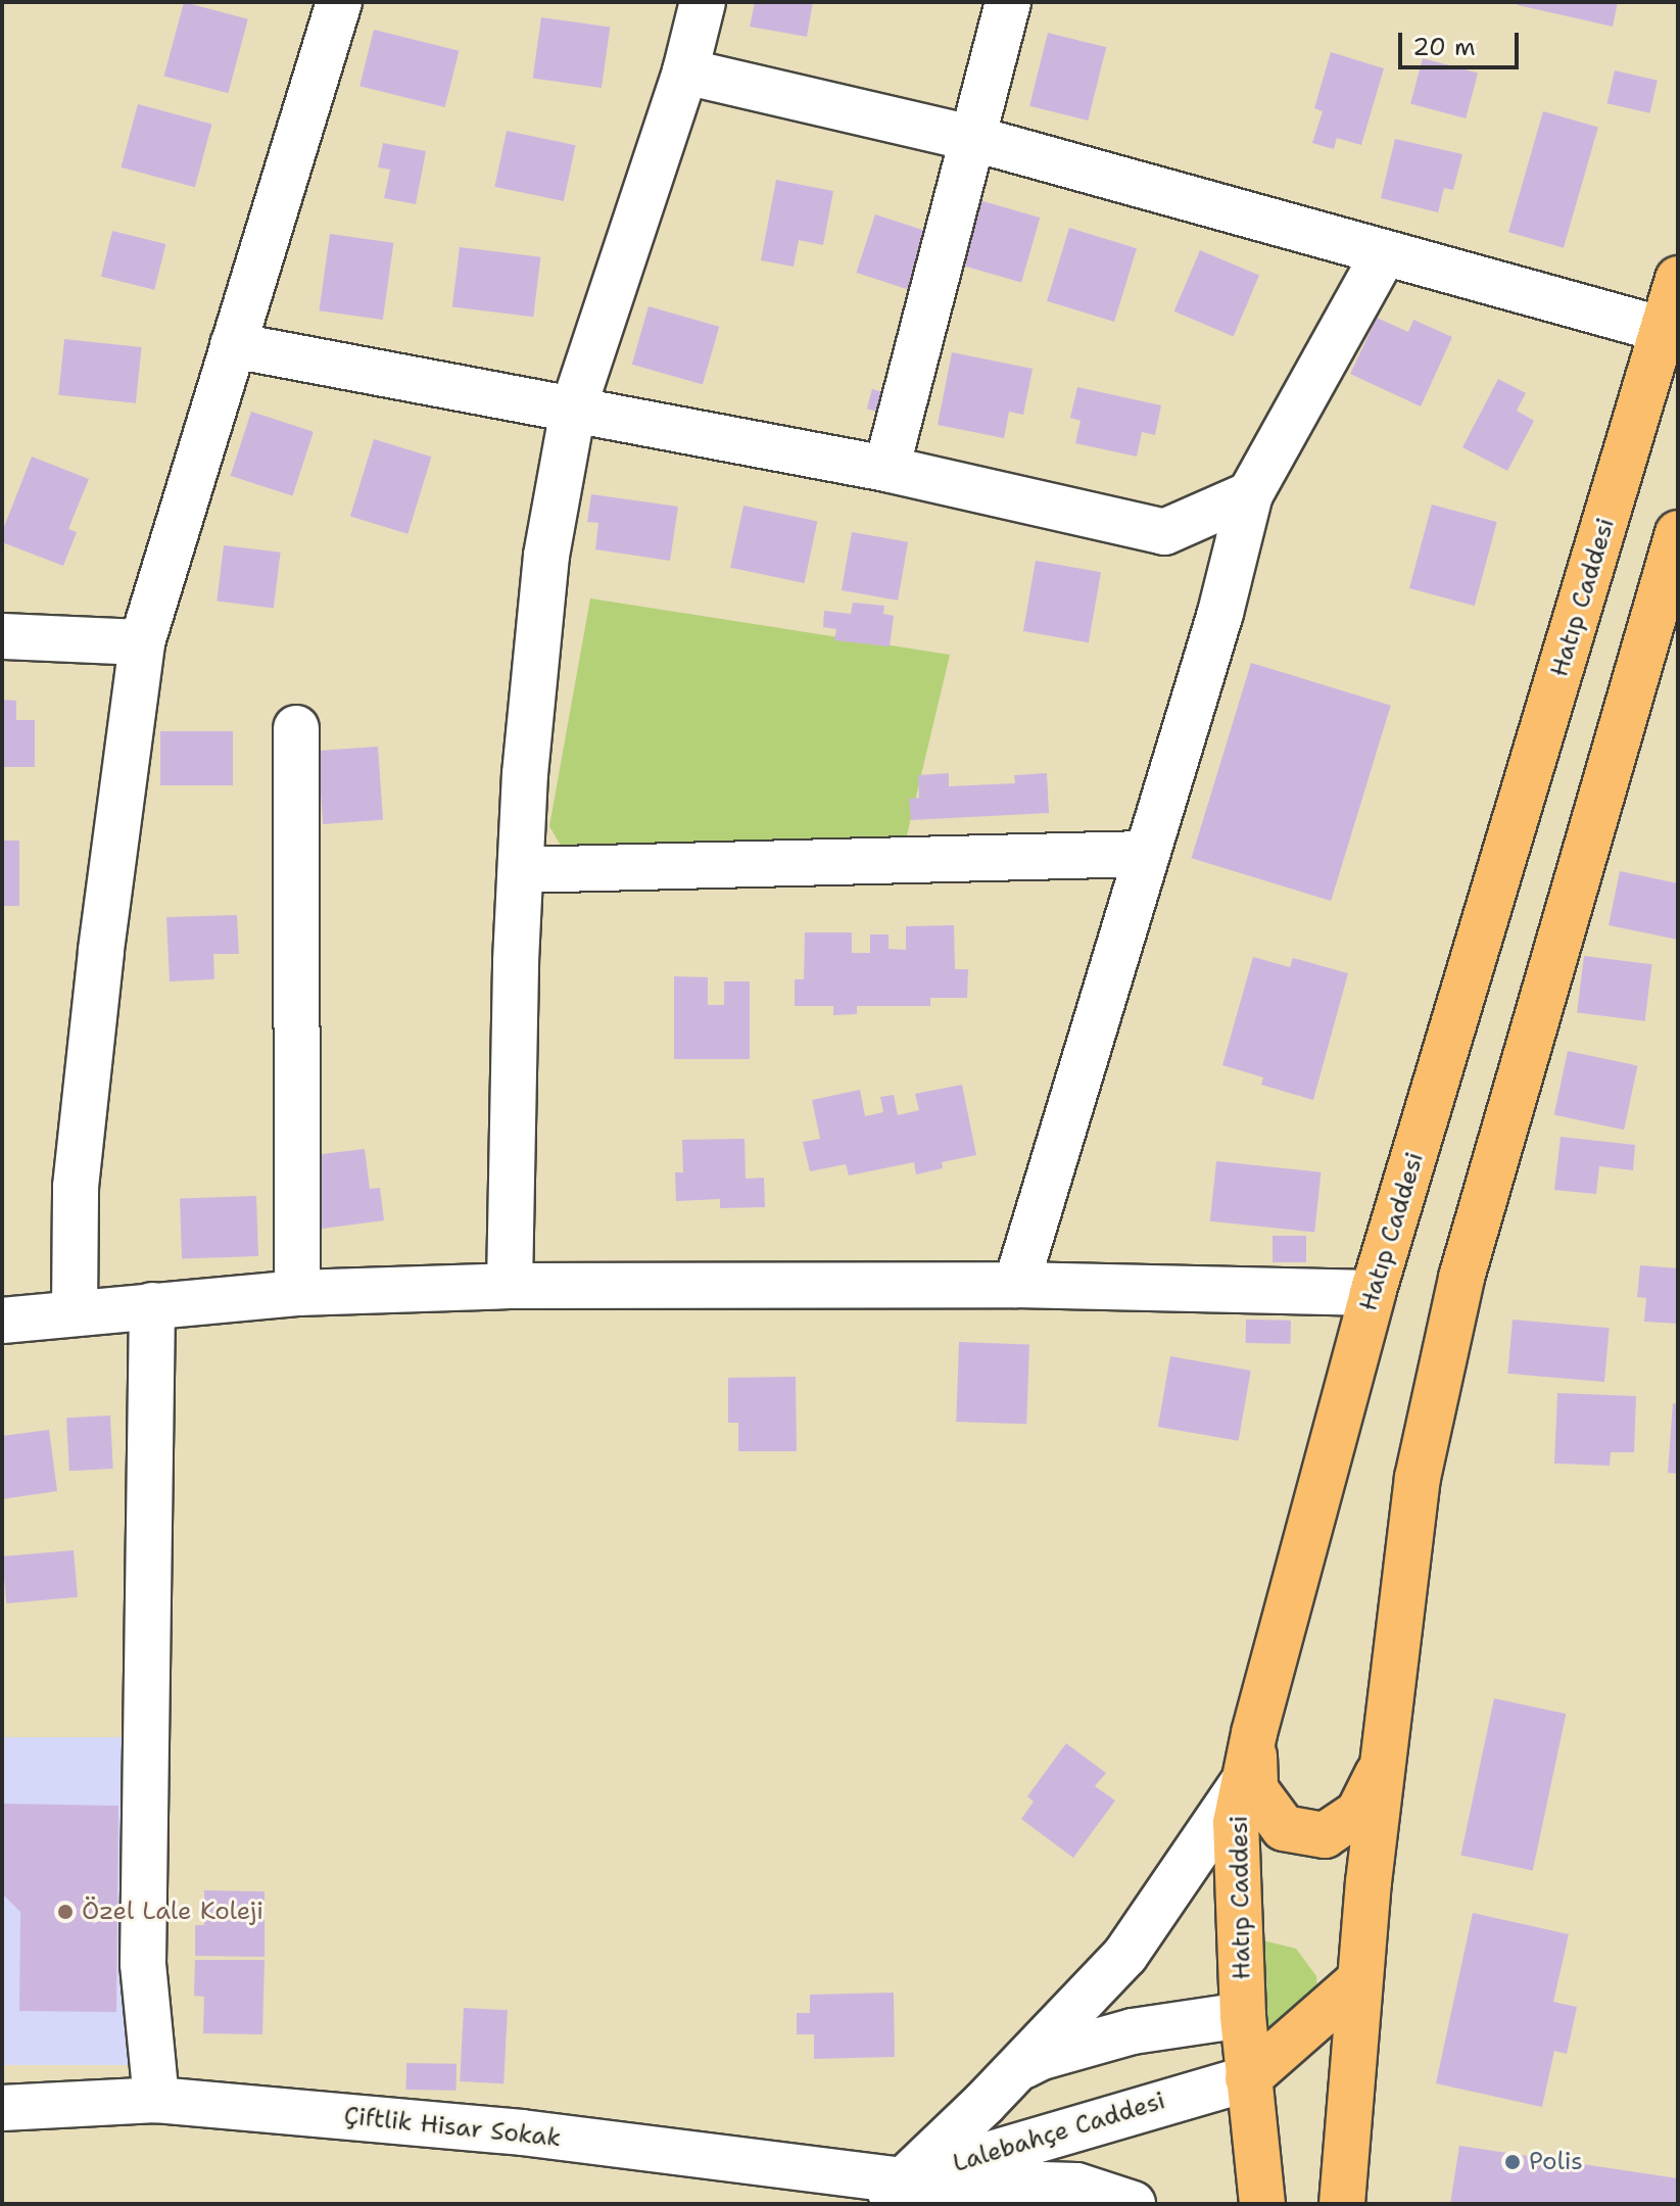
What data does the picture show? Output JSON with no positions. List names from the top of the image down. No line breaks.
{"streets":{"main road":["Hatıp Caddesi"],"street":["Çiftlik Hisar Sokak","Lalebahçe Caddesi"]},"crossings":[["Hatıp Caddesi","Lalebahçe Caddesi"],["Çiftlik Hisar Sokak","Lalebahçe Caddesi"]],"places":["Özel Lale Koleji","Polis"],"scale_bar":"20 m"}
